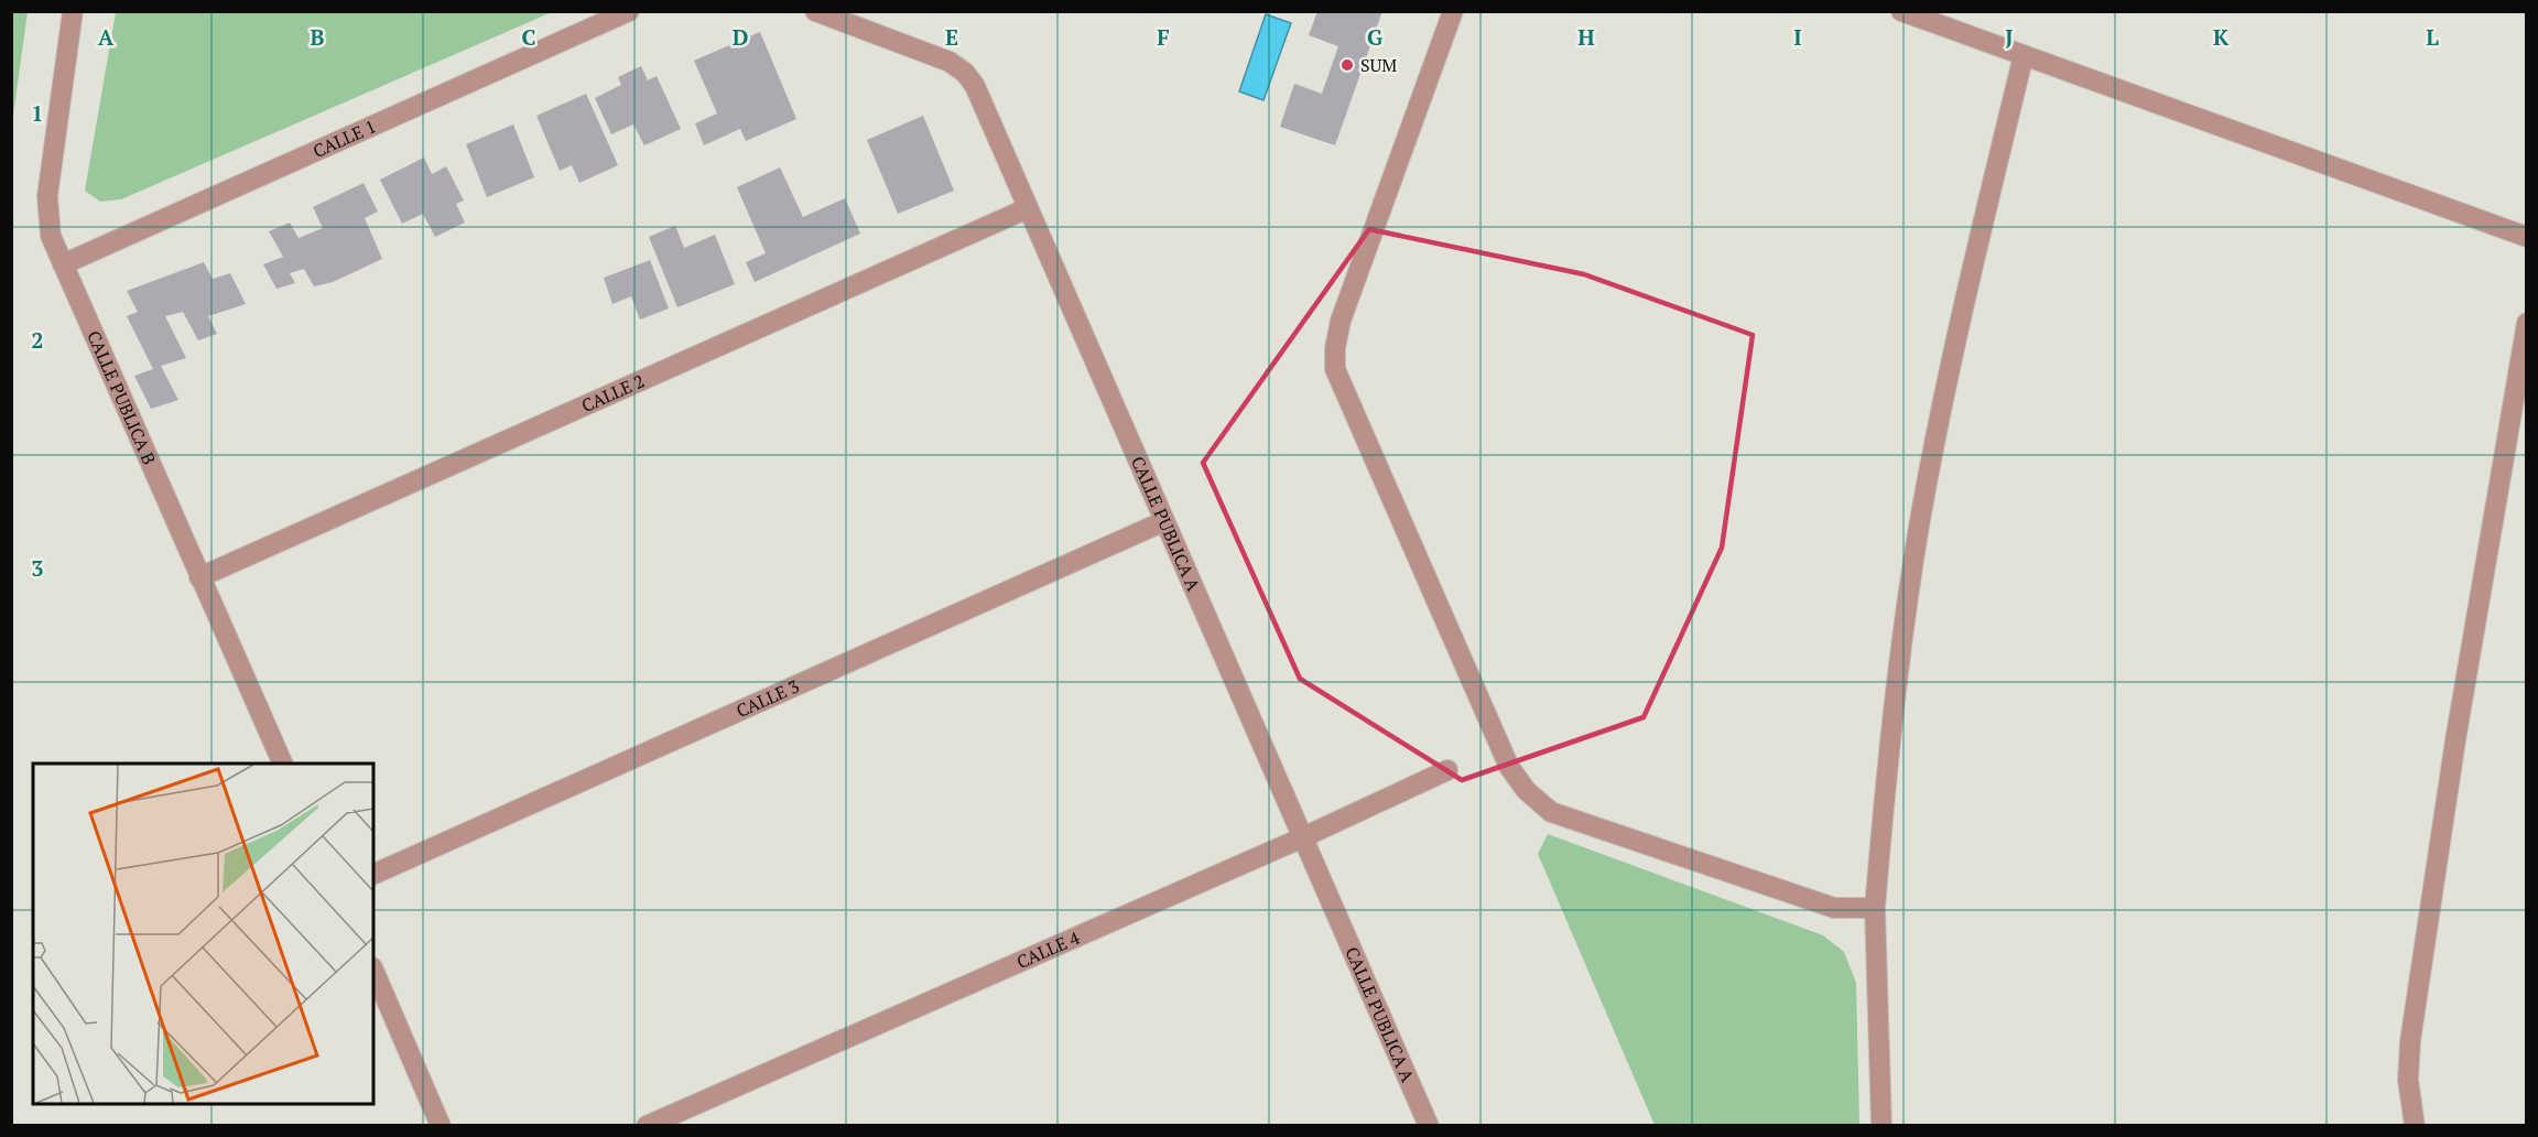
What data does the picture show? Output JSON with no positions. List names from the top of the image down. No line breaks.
{"streets":{"street":["CALLE 1","CALLE 2","CALLE PUBLICA B","CALLE PUBLICA A","CALLE 3","CALLE 4"]},"crossings":[["CALLE 1","CALLE PUBLICA B"],["CALLE 2","CALLE PUBLICA B"],["CALLE 2","CALLE PUBLICA A"],["CALLE PUBLICA A","CALLE 3"],["CALLE PUBLICA A","CALLE 4"]],"places":["SUM"],"grid":{"columns":["A","B","C","D","E","F","G","H","I","J","K","L"],"rows":["1","2","3"]}}
